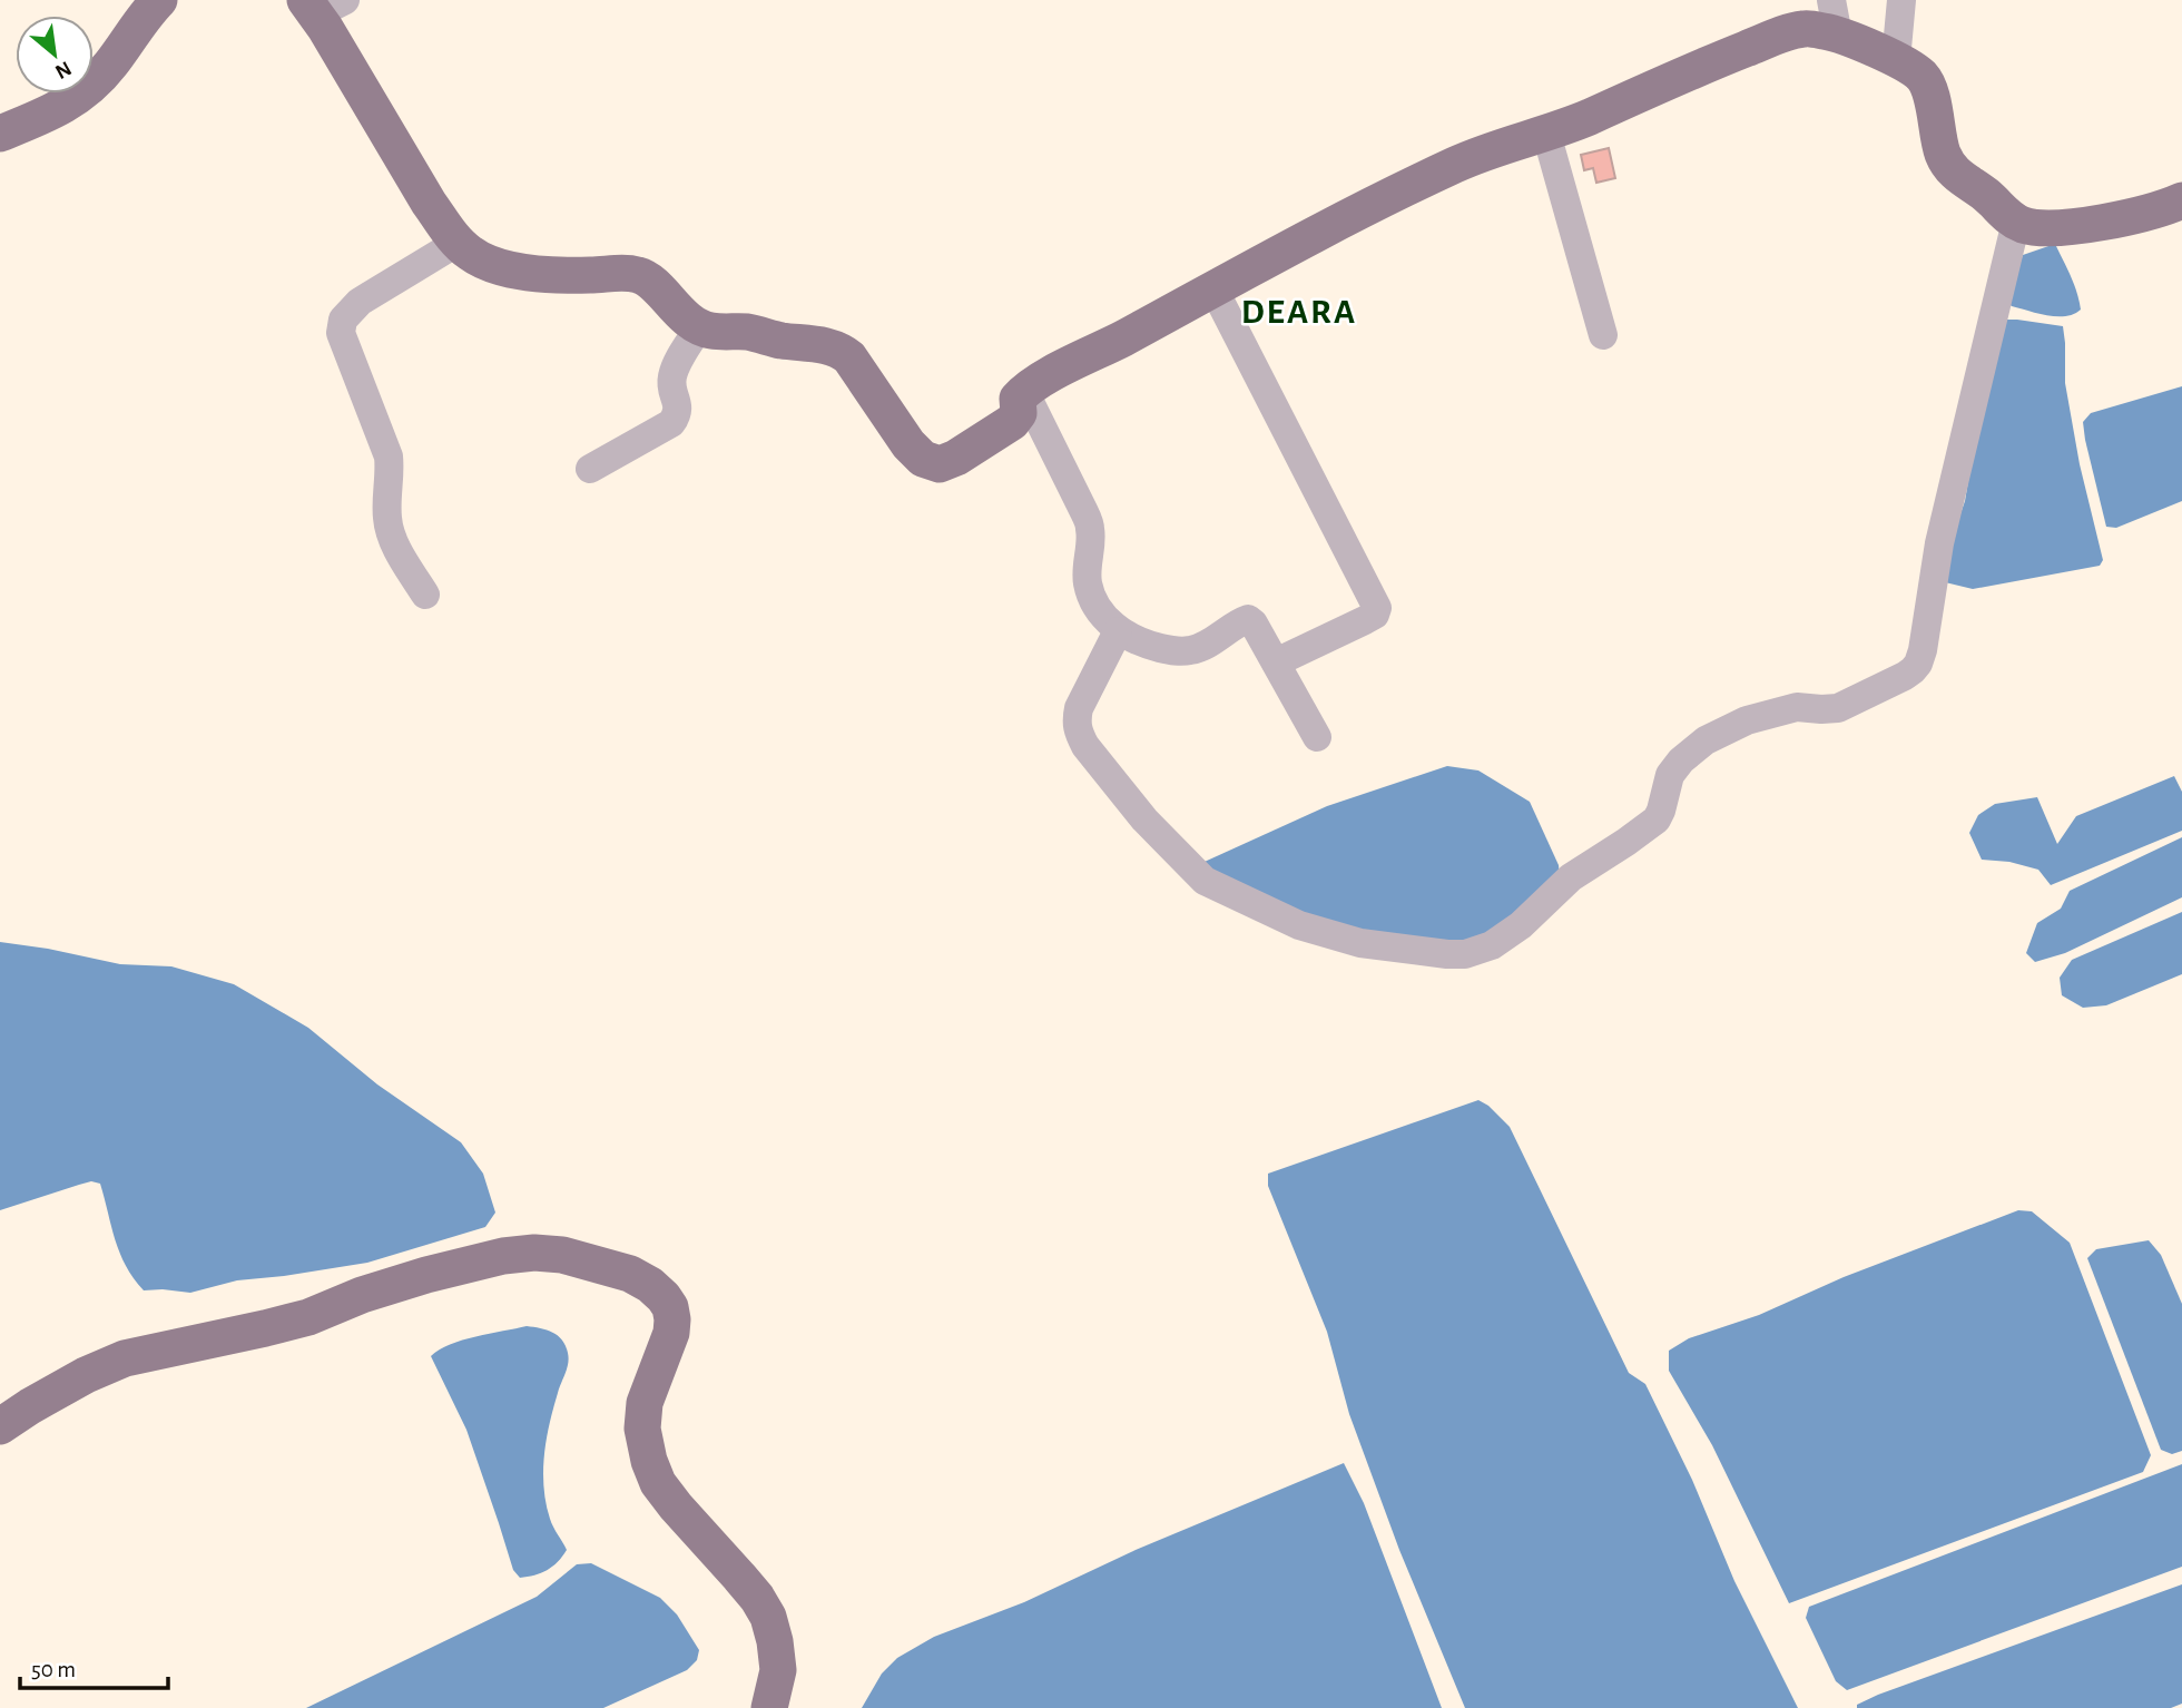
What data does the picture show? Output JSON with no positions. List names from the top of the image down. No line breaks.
{"districts":["DEARA"],"scale_bar":"50 m","north":"bottom right"}
